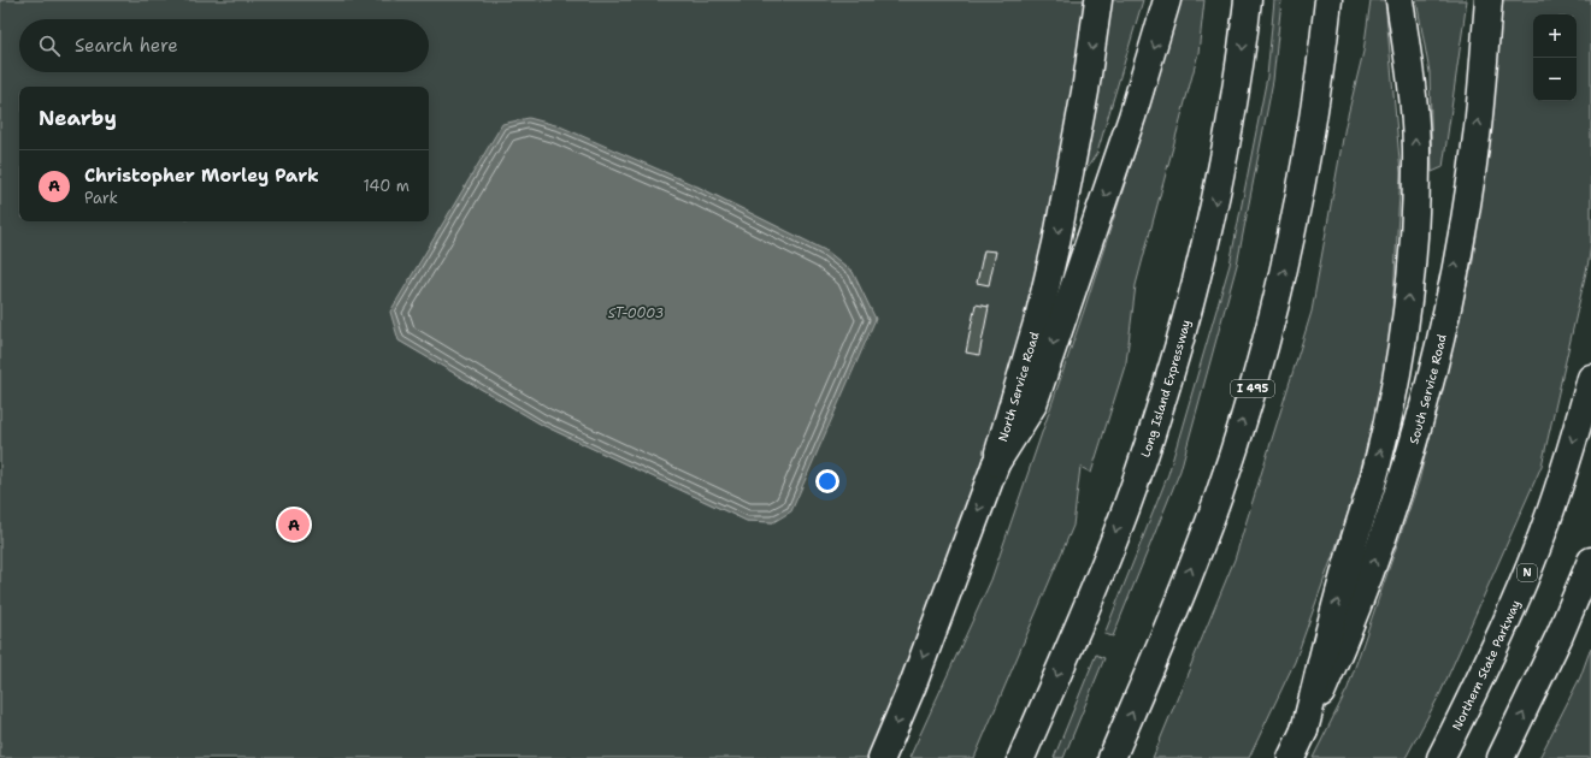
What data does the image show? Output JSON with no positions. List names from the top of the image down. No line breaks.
{"streets":{"main road":["North Service Road","Long Island Expressway","I 495","South Service Road","N","Northern State Parkway"]},"water":["ST-0003"],"page":{"map_buttons":["+","−"],"search":"Search here","heading":"Nearby","list":[{"mark":"A","name":"Christopher Morley Park","note":"Park","value":"140 m"}],"pins":"A"}}
